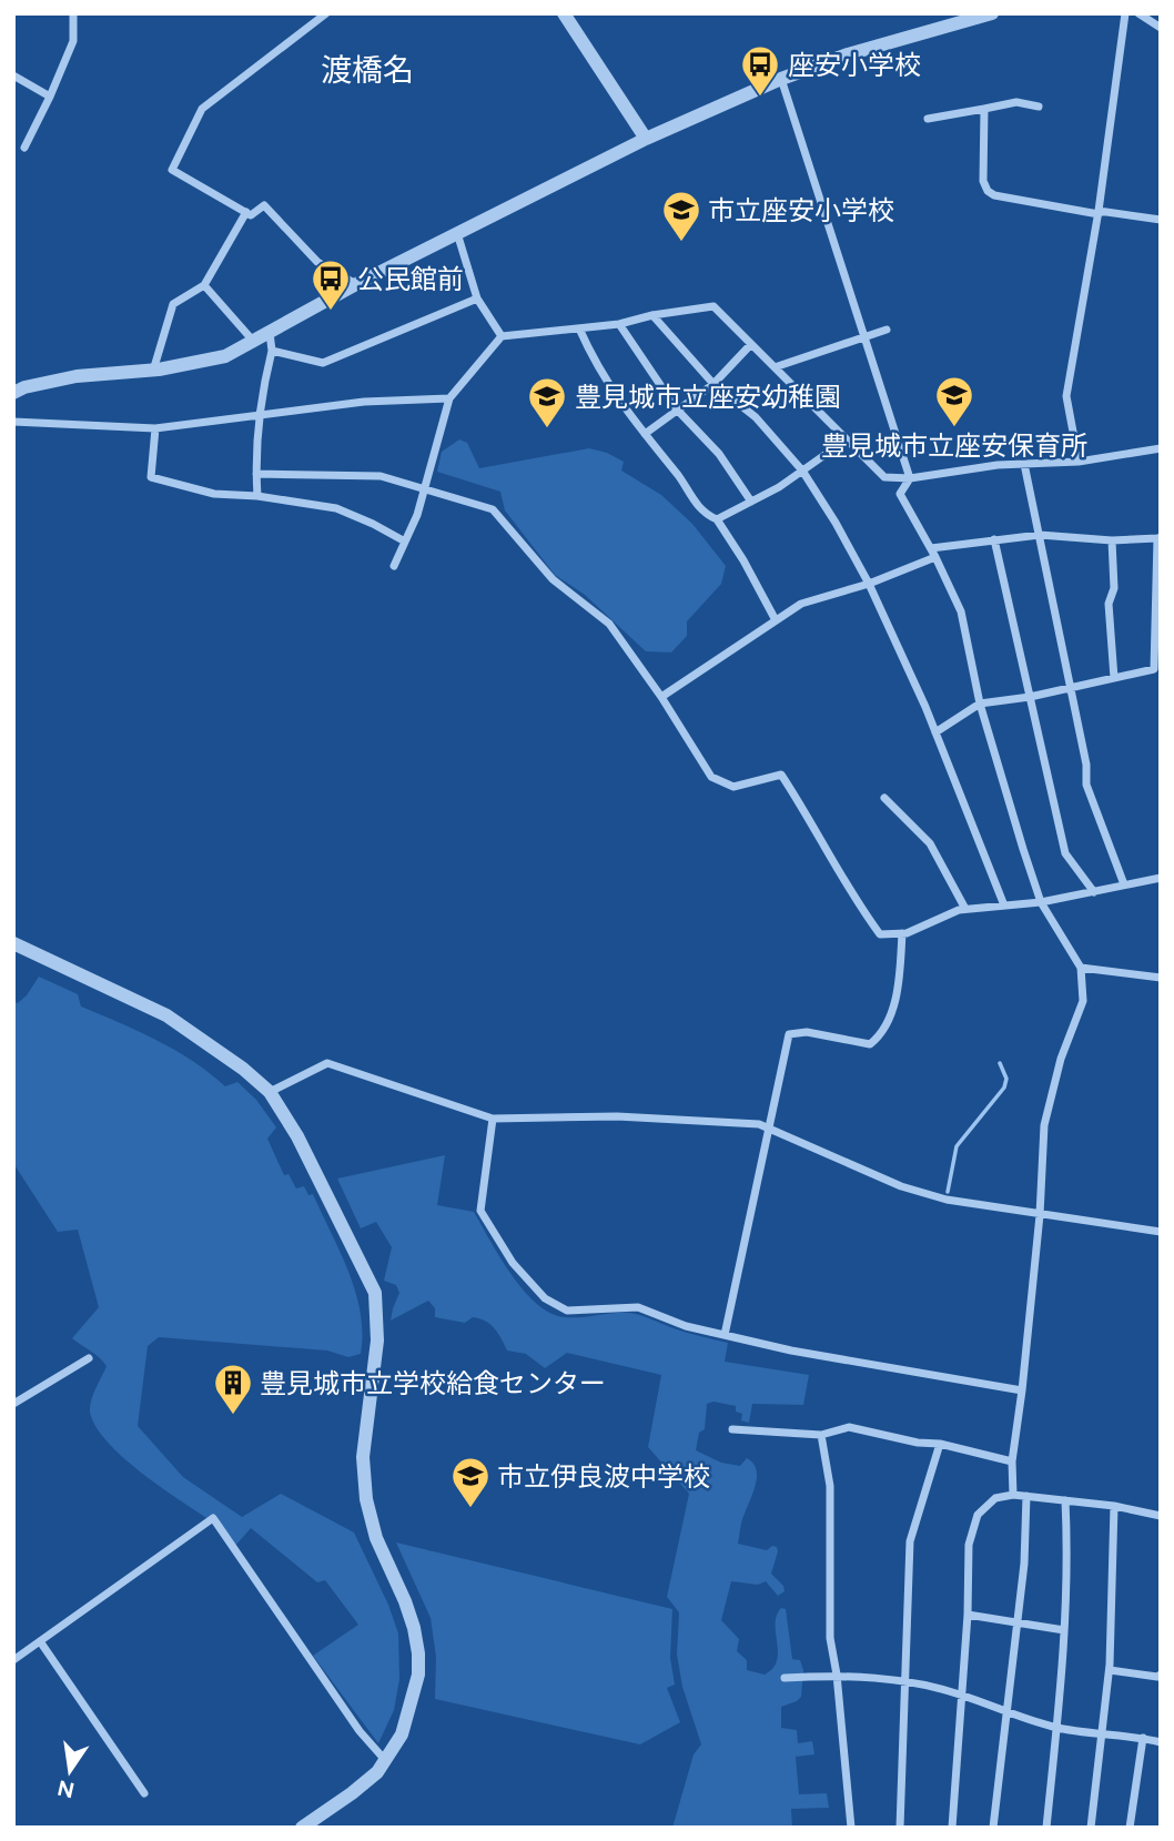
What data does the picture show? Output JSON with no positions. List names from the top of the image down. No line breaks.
{"districts":["渡橋名"],"places":{"bus stop":["座安小学校","公民館前"],"school or university":["市立座安小学校","豊見城市立座安保育所","豊見城市立座安幼稚園","市立伊良波中学校"],"building":["豊見城市立学校給食センター"]},"north":"bottom"}
